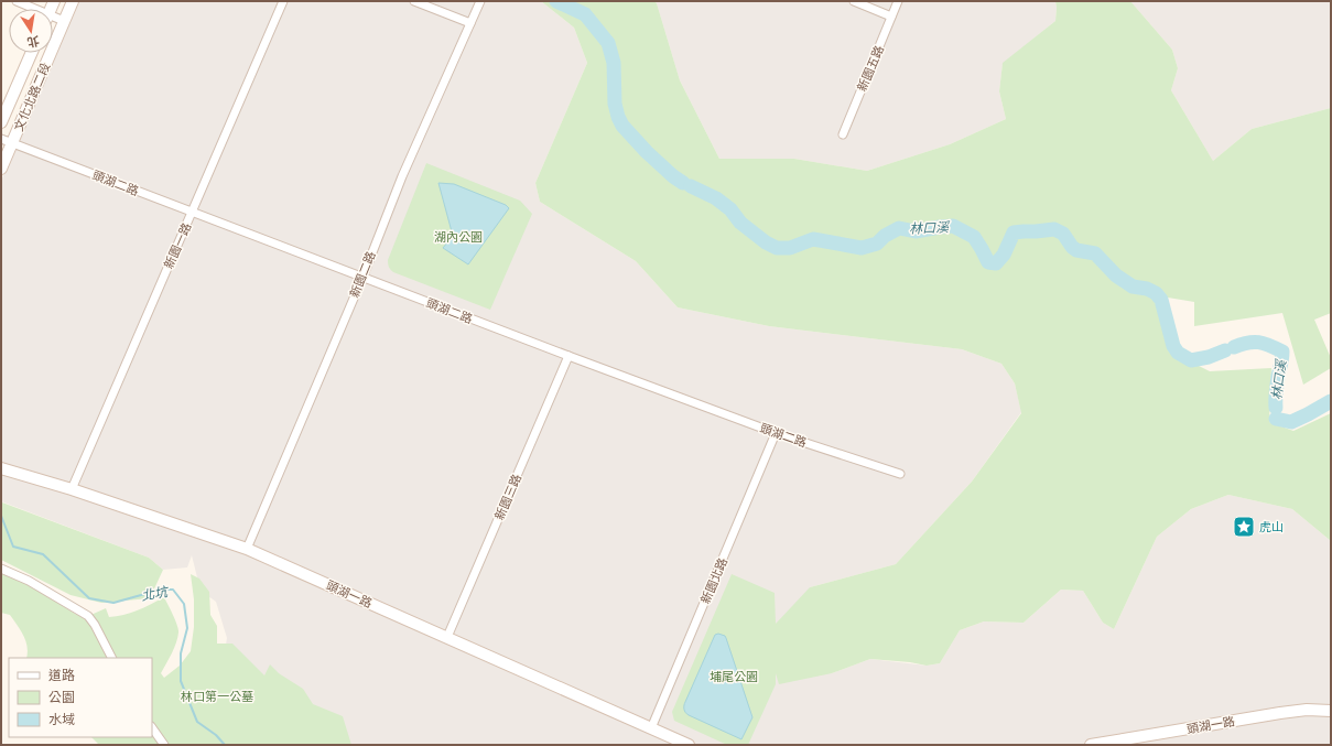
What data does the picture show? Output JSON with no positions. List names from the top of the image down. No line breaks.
{"streets":{"street":["新園五路","文化北路二段","頭湖二路","新園一路","新園二路","新園三路","新園北路","頭湖一路"]},"crossings":[["文化北路二段","頭湖二路"],["頭湖二路","新園一路"],["頭湖二路","新園二路"],["頭湖二路","新園三路"],["頭湖二路","新園北路"],["新園一路","頭湖一路"],["新園二路","頭湖一路"],["新園三路","頭湖一路"],["新園北路","頭湖一路"]],"water":["林口溪","北坑"],"parks":["湖內公園","埔尾公園","林口第一公墓"],"places":{"place":["虎山"]},"legend":["道路","公園","水域"],"north":"bottom"}
